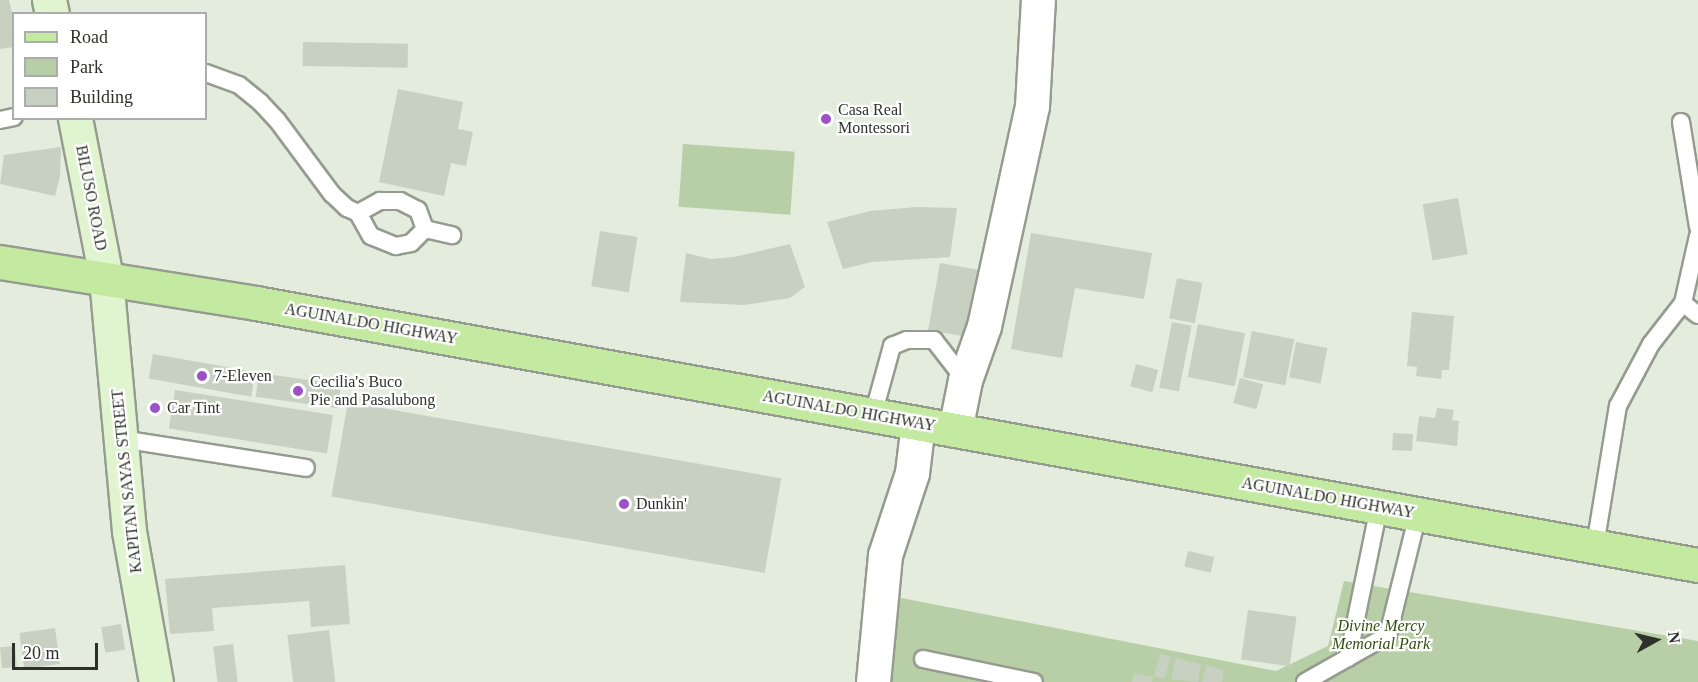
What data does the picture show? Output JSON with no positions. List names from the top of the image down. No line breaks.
{"streets":{"main road":["BILUSO ROAD","AGUINALDO HIGHWAY","KAPITAN SAYAS STREET"]},"crossings":[["BILUSO ROAD","AGUINALDO HIGHWAY"],["BILUSO ROAD","KAPITAN SAYAS STREET"],["AGUINALDO HIGHWAY","KAPITAN SAYAS STREET"]],"parks":["Divine Mercy Memorial Park"],"places":["Casa Real Montessori","7-Eleven","Cecilia's Buco Pie and Pasalubong","Car Tint","Dunkin'"],"legend":["Road","Park","Building"],"scale_bar":"20 m","north":"right"}
